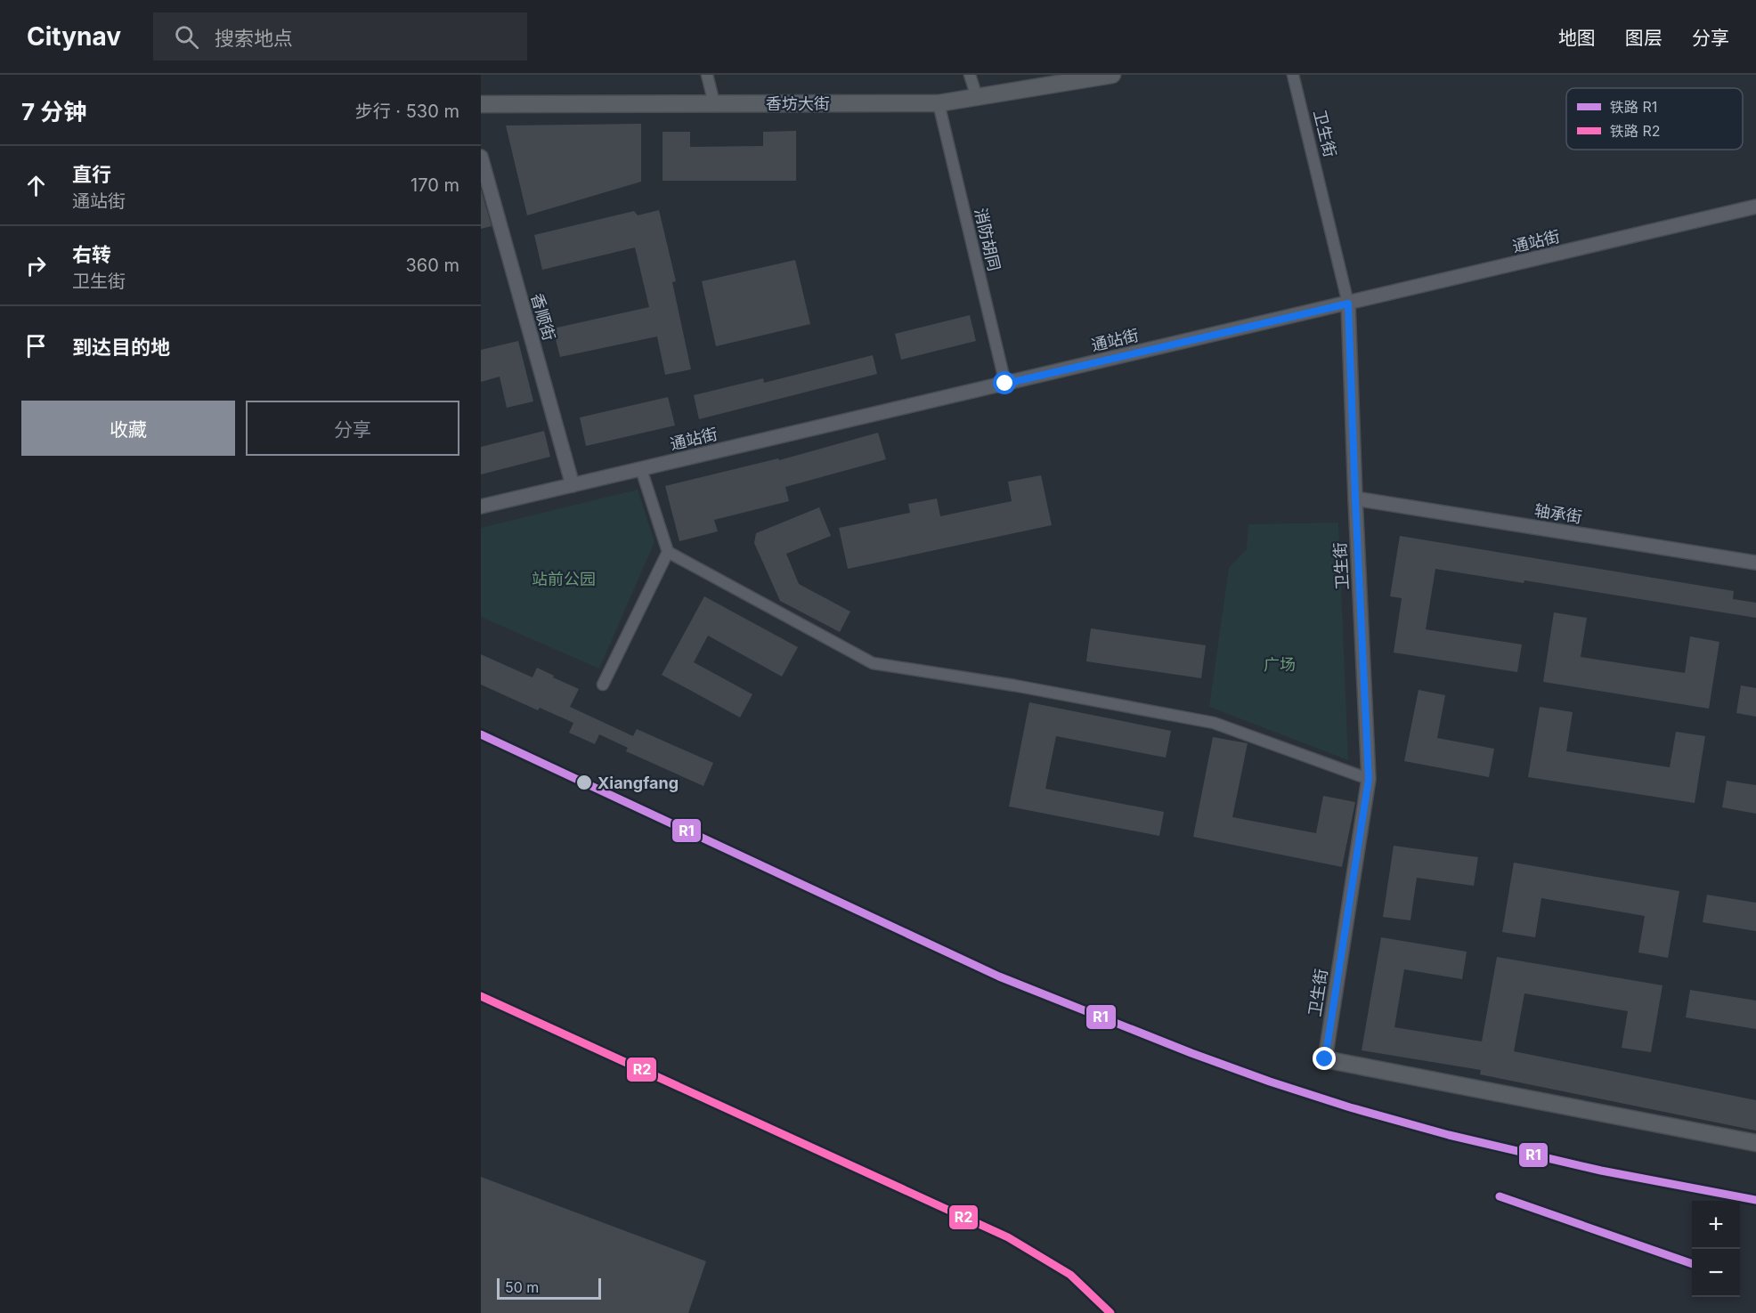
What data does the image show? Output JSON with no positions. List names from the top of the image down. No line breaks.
{"streets":{"main road":["香坊大街"],"street":["卫生街","消防胡同","通站街","香顺街","轴承街"]},"crossings":[["香坊大街","消防胡同"],["卫生街","通站街"],["卫生街","轴承街"],["消防胡同","通站街"],["通站街","香顺街"]],"parks":["站前公园","广场"],"places":["Xiangfang"],"lines":["rail line R1","rail line R2"],"legend":["铁路 R1","铁路 R2"],"scale_bar":"50 m","page":{"header":"Citynav","search":"搜索地点","nav":["地图","图层","分享"],"heading":["7 分钟","步行 · 530 m"],"list":[["直行","通站街","170 m"],["右转","卫生街","360 m"],"到达目的地"],"buttons":["收藏","分享"],"map_buttons":["+","−"],"scale":"50 m"}}
